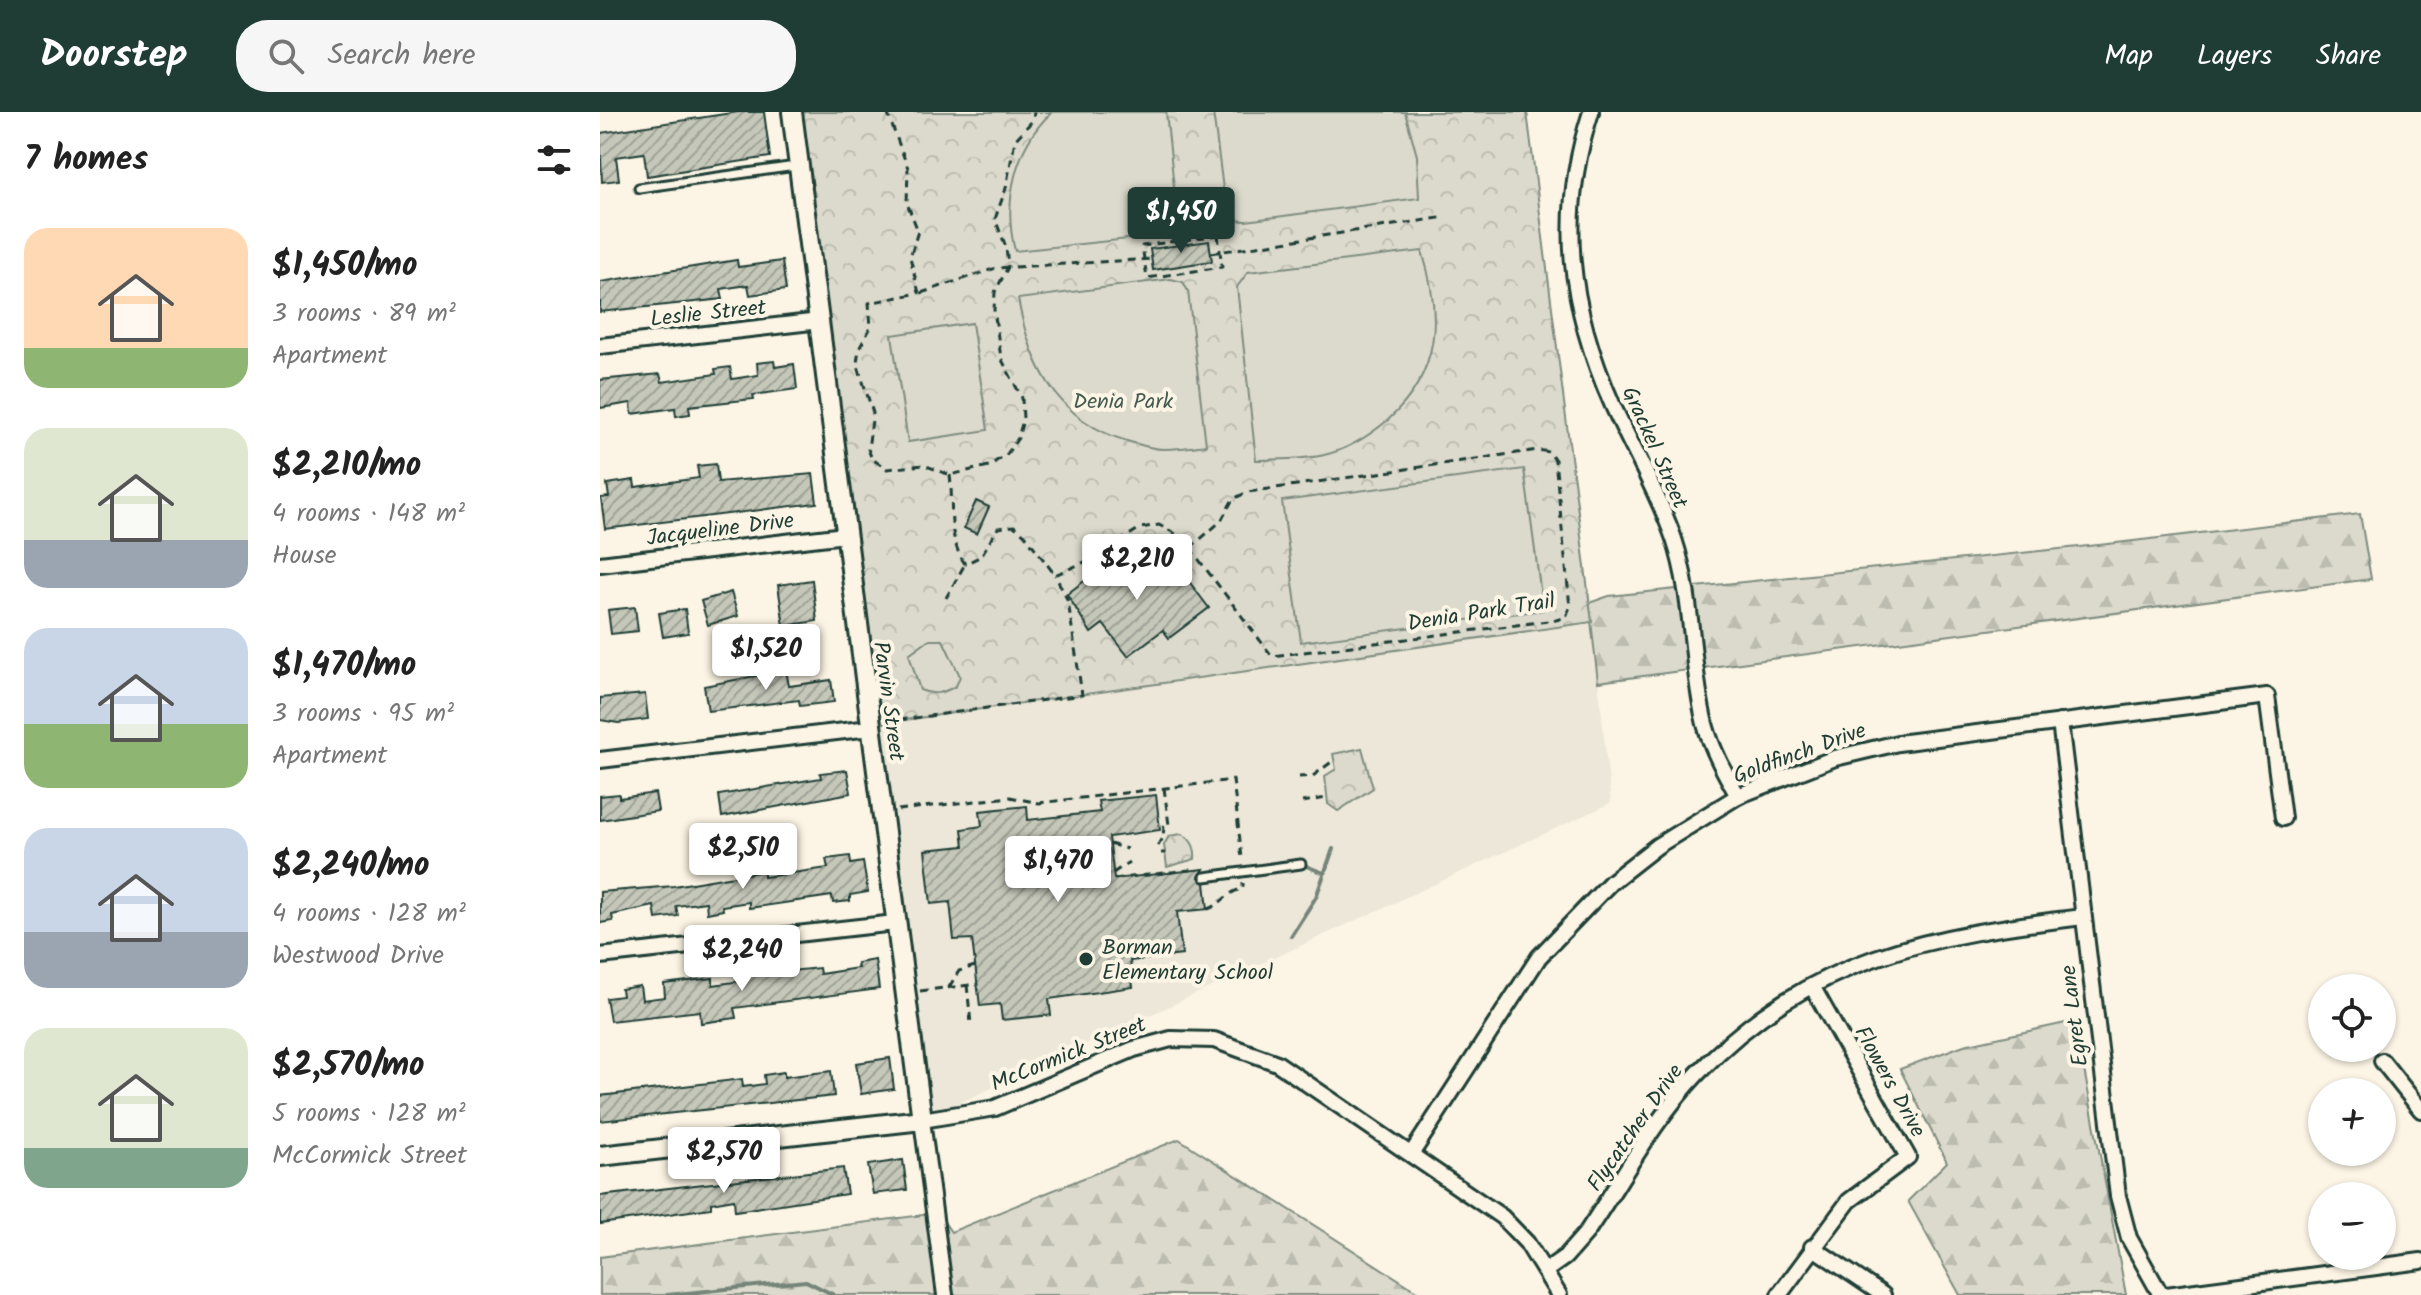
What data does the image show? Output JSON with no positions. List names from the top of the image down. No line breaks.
{"streets":{"street":["Leslie Street","Grackel Street","Jacqueline Drive","Parvin Street","Goldfinch Drive","Egret Lane","McCormick Street","Flowers Drive","Flycatcher Drive"],"path":["Denia Park Trail"]},"crossings":[["Leslie Street","Parvin Street"],["Grackel Street","Goldfinch Drive"],["Jacqueline Drive","Parvin Street"],["Parvin Street","McCormick Street"],["Goldfinch Drive","Egret Lane"],["Goldfinch Drive","McCormick Street"],["Egret Lane","Flycatcher Drive"],["McCormick Street","Flycatcher Drive"],["Flowers Drive","Flycatcher Drive"]],"parks":["Denia Park"],"places":["Borman Elementary School"],"page":{"header":"Doorstep","search":"Search here","nav":["Map","Layers","Share"],"heading":"7 homes","price":["$1,450","$2,210","$1,520","$2,510","$1,470","$2,240","$2,570"],"list":[{"name":"$1,450/mo","note":"3 rooms · 89 m² · Apartment"},{"name":"$2,210/mo","note":"4 rooms · 148 m² · House"},{"name":"$1,470/mo","note":"3 rooms · 95 m² · Apartment"},{"name":"$2,240/mo","note":"4 rooms · 128 m² · Westwood Drive"},{"name":"$2,570/mo","note":"5 rooms · 128 m² · McCormick Street"}],"map_buttons":["+","−"]}}
